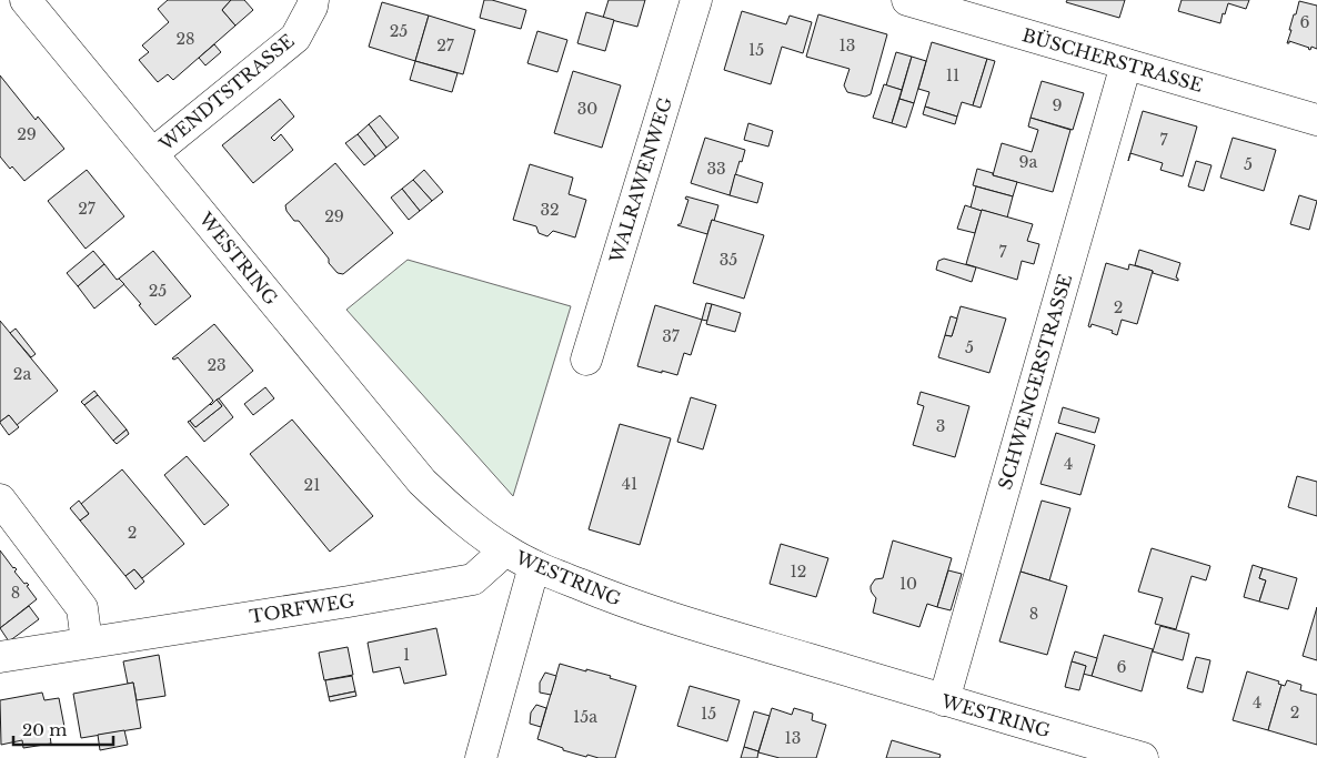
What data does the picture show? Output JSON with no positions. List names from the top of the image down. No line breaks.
{"streets":{"street":["BÜSCHERSTRASSE","WENDTSTRASSE","WALRAWENWEG","WESTRING","SCHWENGERSTRASSE","TORFWEG"]},"crossings":[["BÜSCHERSTRASSE","SCHWENGERSTRASSE"],["WENDTSTRASSE","WESTRING"],["WESTRING","SCHWENGERSTRASSE"],["WESTRING","TORFWEG"]],"house_numbers":["6","25","28","27","13","15","11","9","30","29","7","9a","5","33","27","32","29","7","35","25","2","37","5","23","2a","3","4","41","21","2","12","10","8","8","1","6","4","2","15","15a","13"],"scale_bar":"20 m"}
